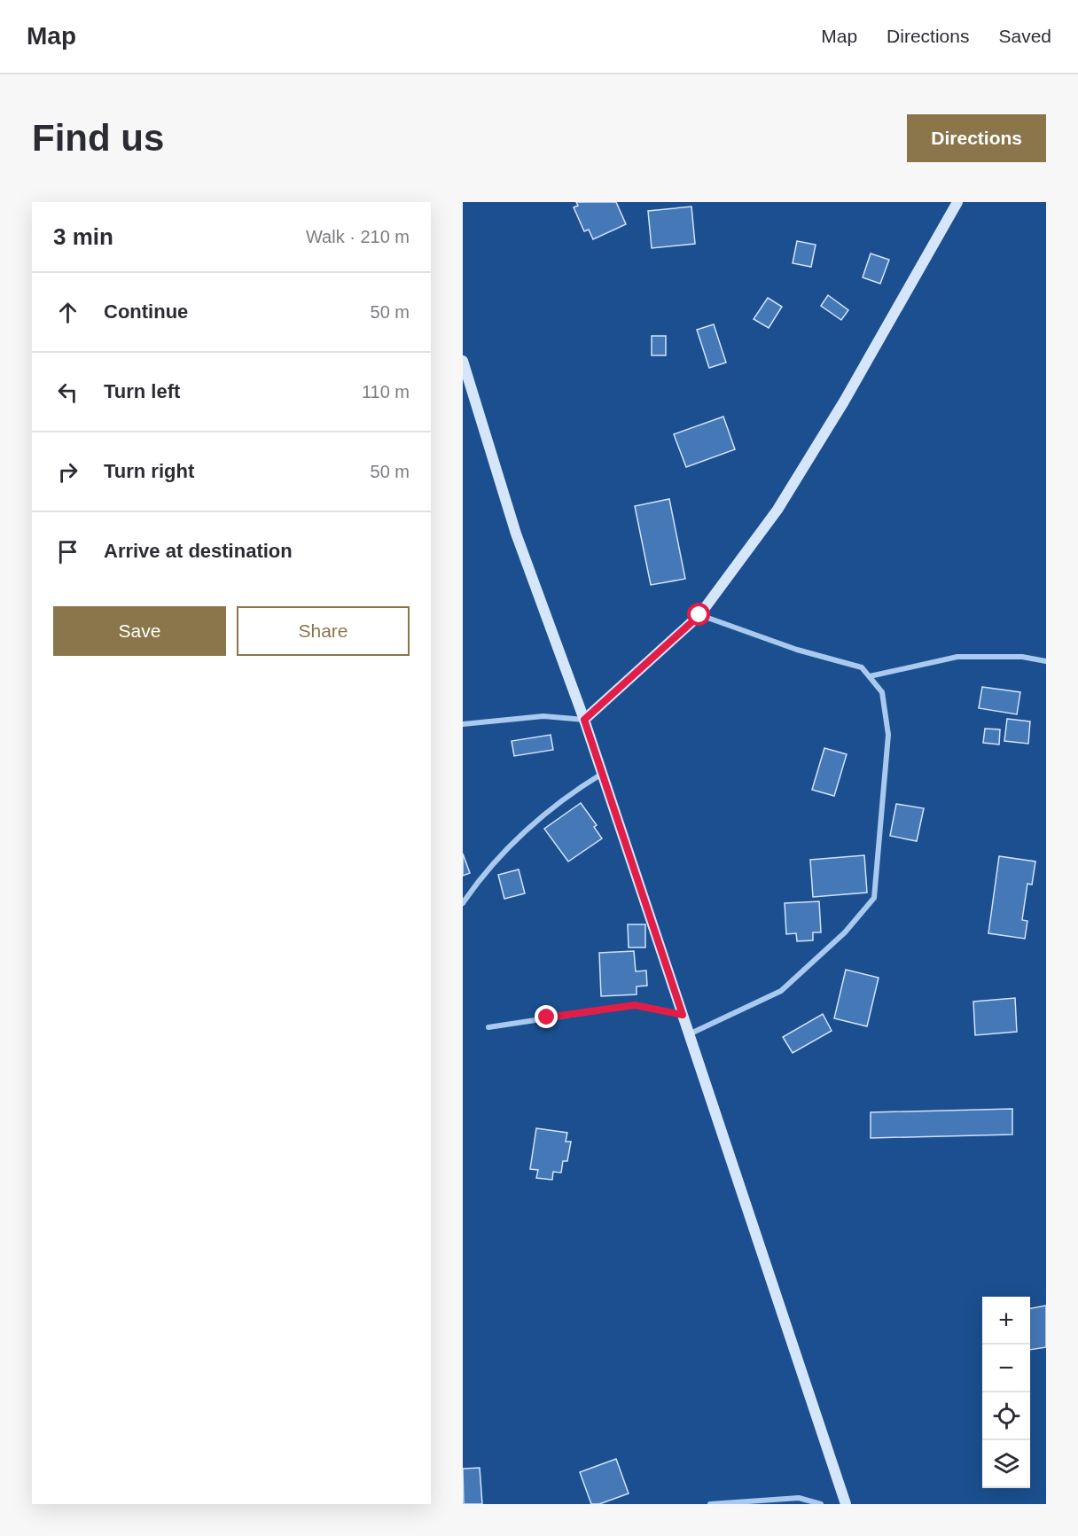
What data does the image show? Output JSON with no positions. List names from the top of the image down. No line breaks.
{"page":{"header":"Map","nav":["Map","Directions","Saved"],"buttons":["Directions",["Save","Share"]],"title":"Find us","heading":["3 min","Walk · 210 m"],"list":[["Continue","50 m"],["Turn left","110 m"],["Turn right","50 m"],"Arrive at destination"],"map_buttons":["+","−"]}}
